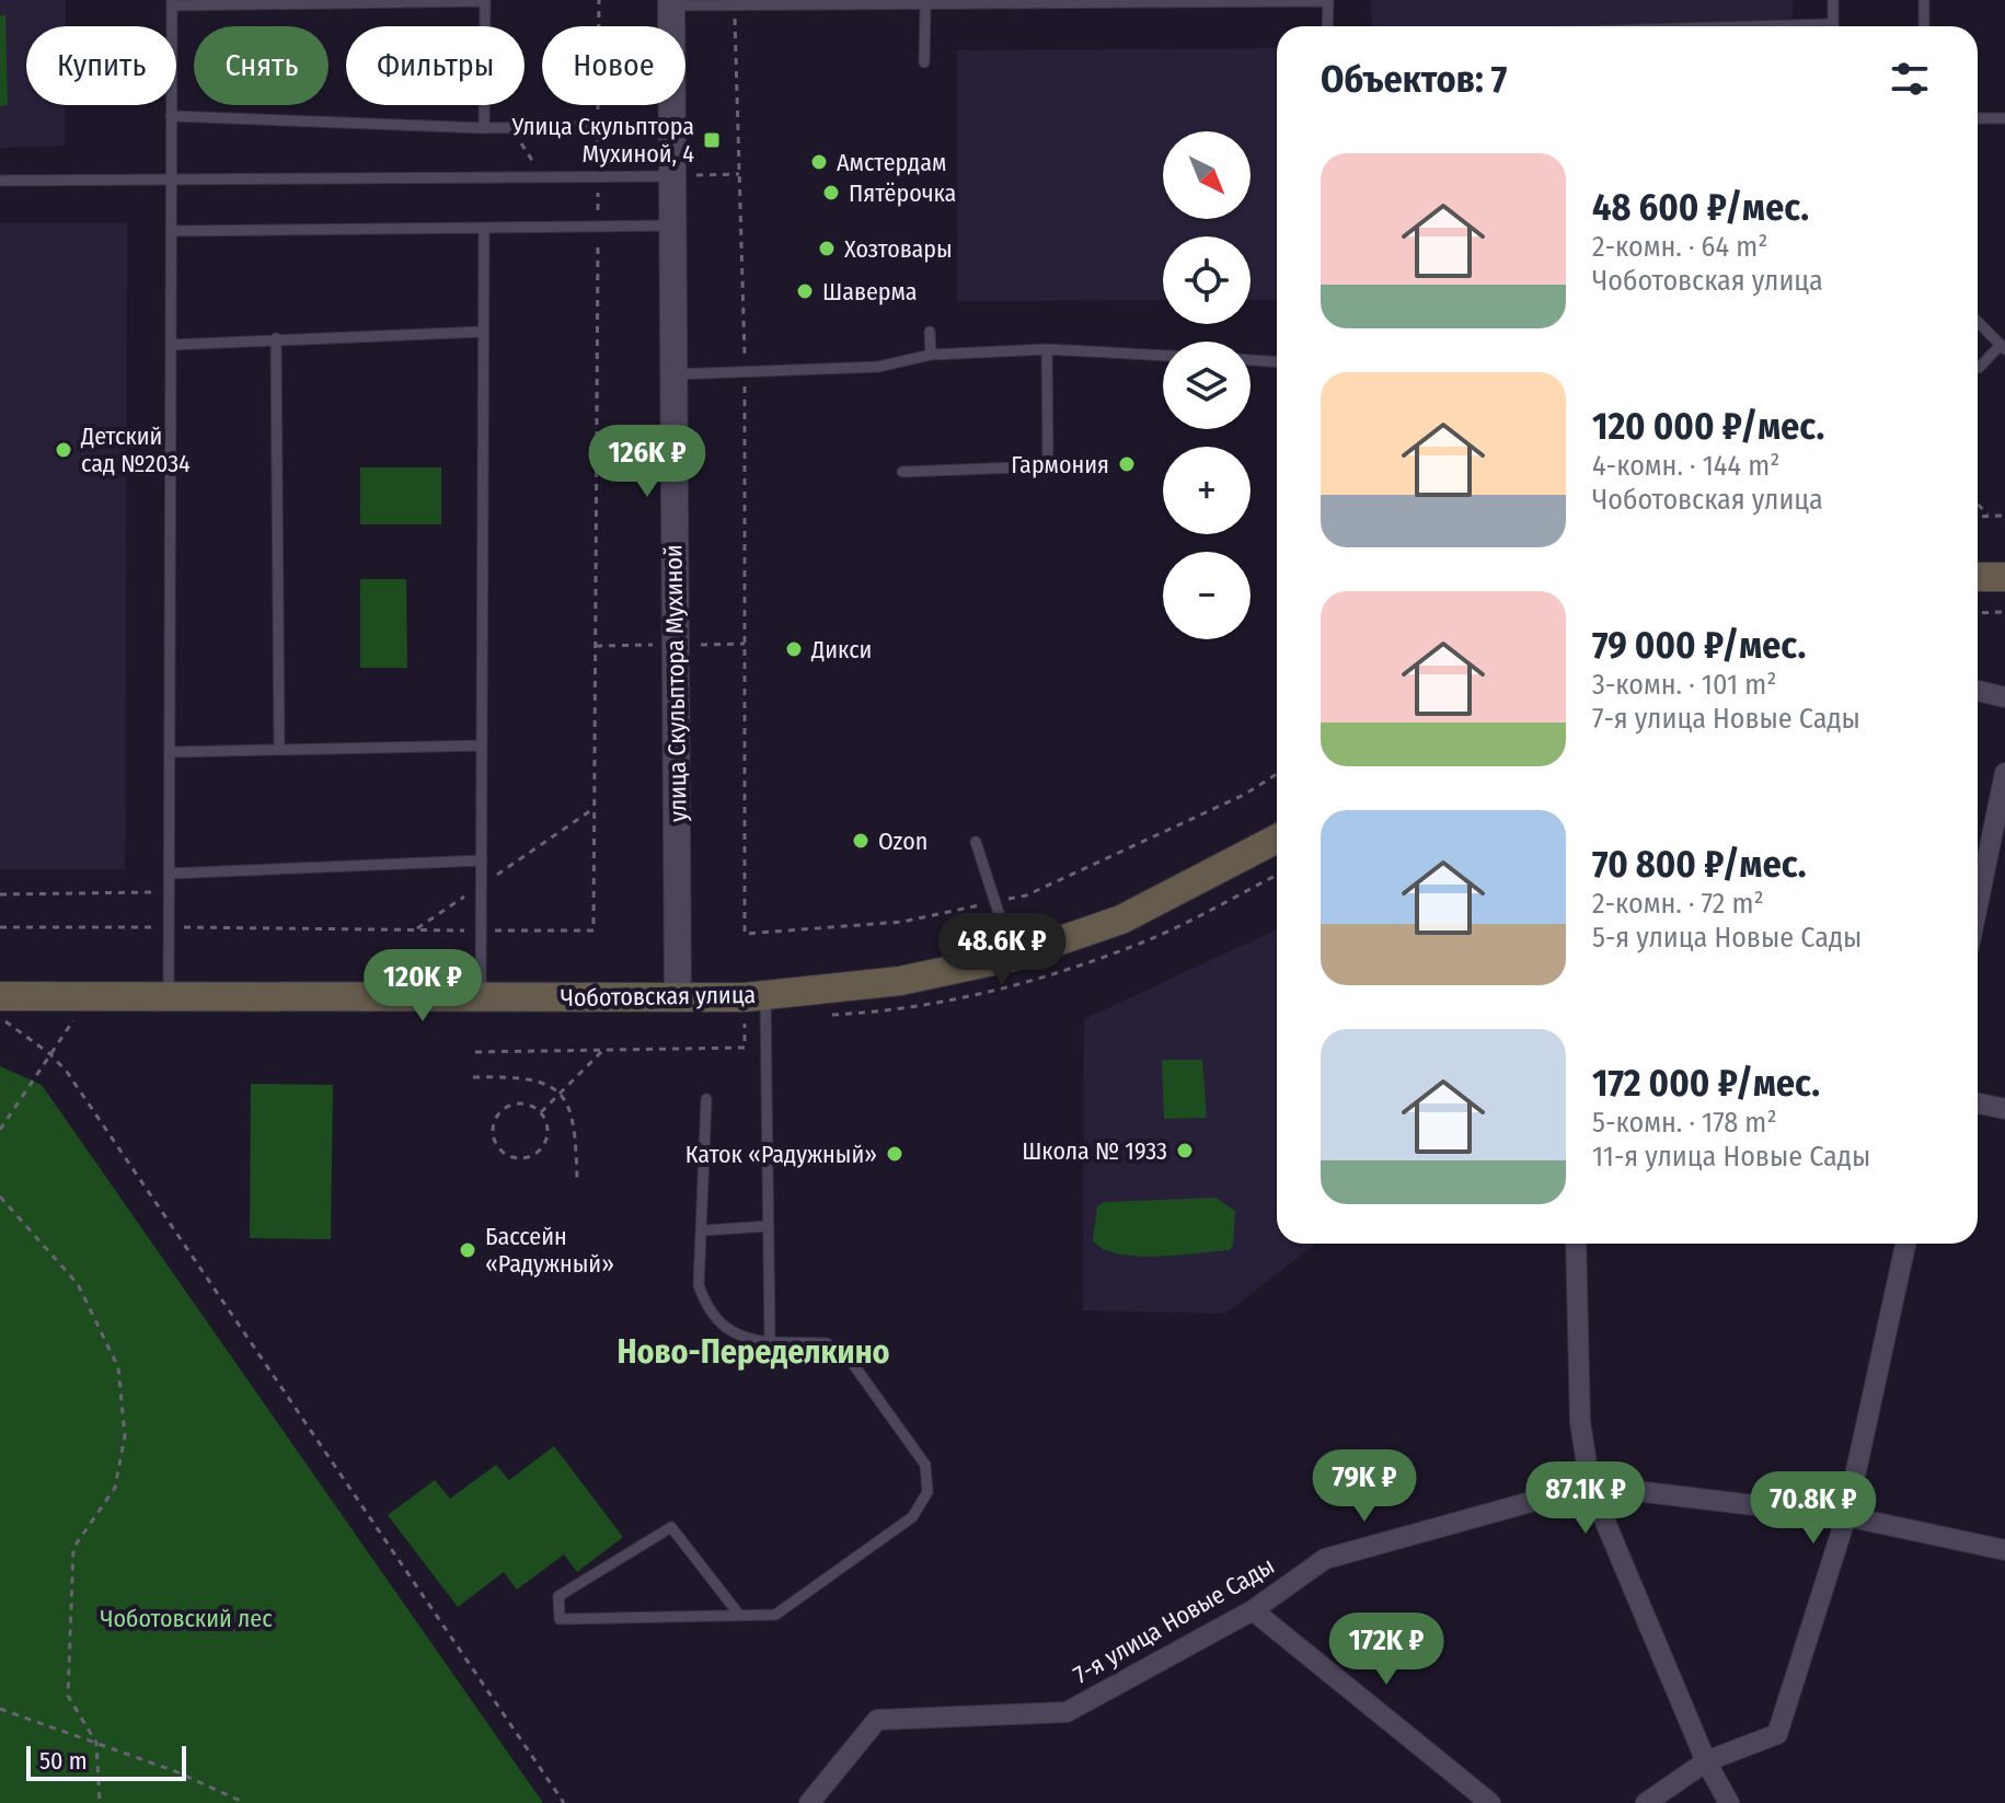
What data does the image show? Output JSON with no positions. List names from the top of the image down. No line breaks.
{"streets":{"main road":["Чоботовская улица"],"street":["улица Скульптора Мухиной","7-я улица Новые Сады"]},"crossings":[["улица Скульптора Мухиной","Чоботовская улица"]],"districts":["Ново-Переделкино"],"parks":["Чоботовский лес"],"places":{"transit":["Улица Скульптора Мухиной, 4"],"other":["Амстердам","Пятёрочка","Хозтовары","Шаверма","Детский сад №2034","Гармония","Дикси","Ozon","Школа № 1933","Каток «Радужный»","Бассейн «Радужный»"]},"scale_bar":"50 m","north":"bottom right","page":{"chip":["Купить","Снять","Фильтры","Новое"],"heading":"Объектов: 7","map_buttons":["+","−"],"list":[{"name":"48 600 ₽/мес.","note":"2-комн. · 64 m² · Чоботовская улица"},{"name":"120 000 ₽/мес.","note":"4-комн. · 144 m² · Чоботовская улица"},{"name":"79 000 ₽/мес.","note":"3-комн. · 101 m² · 7-я улица Новые Сады"},{"name":"70 800 ₽/мес.","note":"2-комн. · 72 m² · 5-я улица Новые Сады"},{"name":"172 000 ₽/мес.","note":"5-комн. · 178 m² · 11-я улица Новые Сады"}],"price":["126K ₽","48.6K ₽","120K ₽","79K ₽","87.1K ₽","70.8K ₽","172K ₽"],"scale":"50 m"}}
